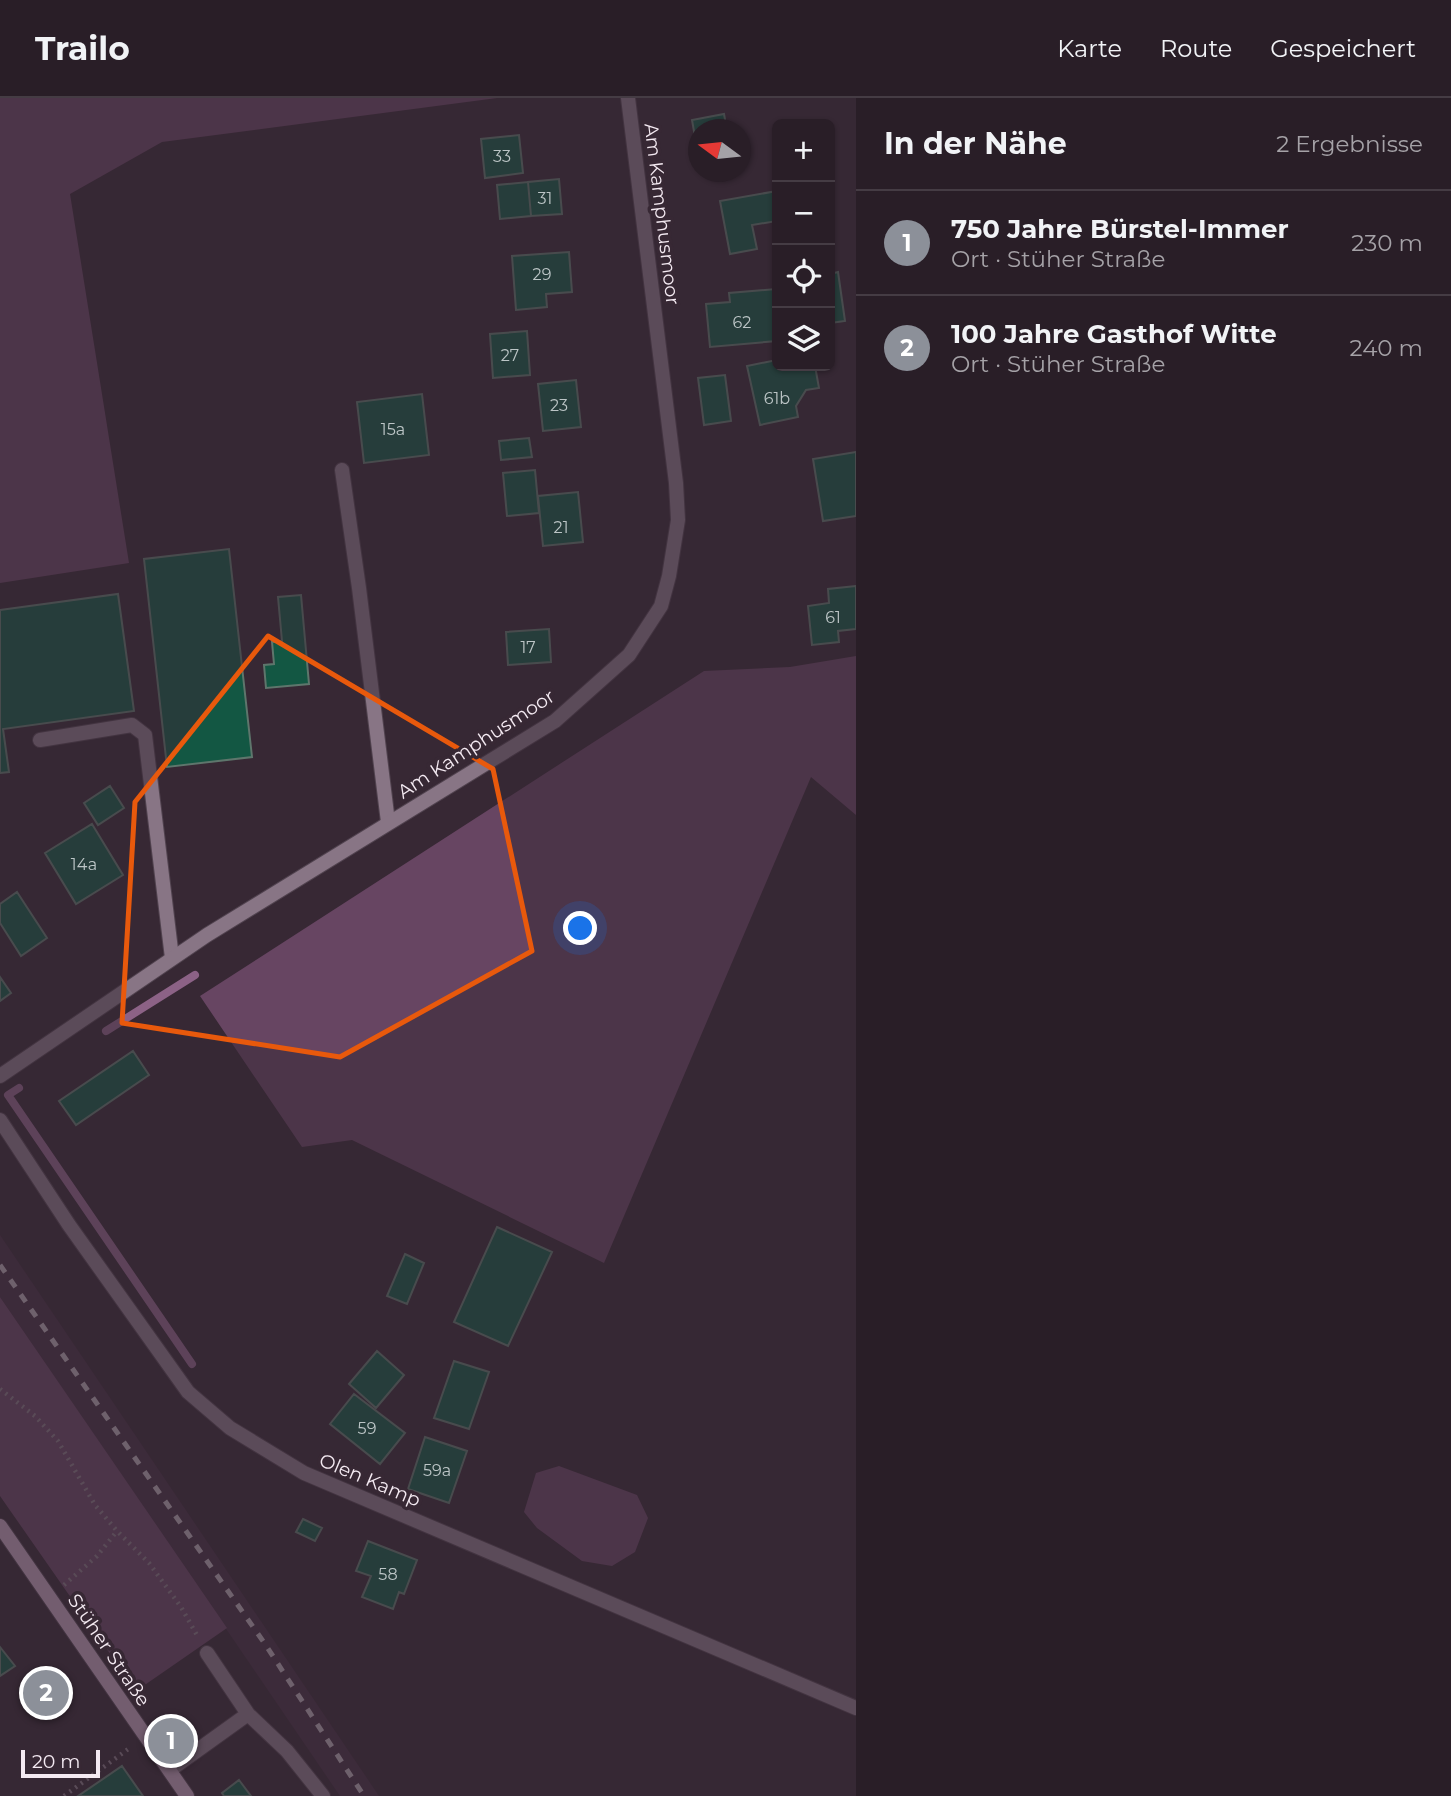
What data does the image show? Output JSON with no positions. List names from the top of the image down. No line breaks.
{"streets":{"street":["Am Kamphusmoor","Olen Kamp","Stüher Straße"]},"house_numbers":["33","31","29","62","27","61b","23","15a","21","61","17","14a","59","59a","58"],"scale_bar":"20 m","north":"left","page":{"header":"Trailo","nav":["Karte","Route","Gespeichert"],"heading":["In der Nähe","2 Ergebnisse"],"map_buttons":["+","−"],"list":[{"mark":"1","name":"750 Jahre Bürstel-Immer","note":"Ort · Stüher Straße","value":"230 m"},{"mark":"2","name":"100 Jahre Gasthof Witte","note":"Ort · Stüher Straße","value":"240 m"}],"pins":["2","1"],"scale":"20 m"}}
